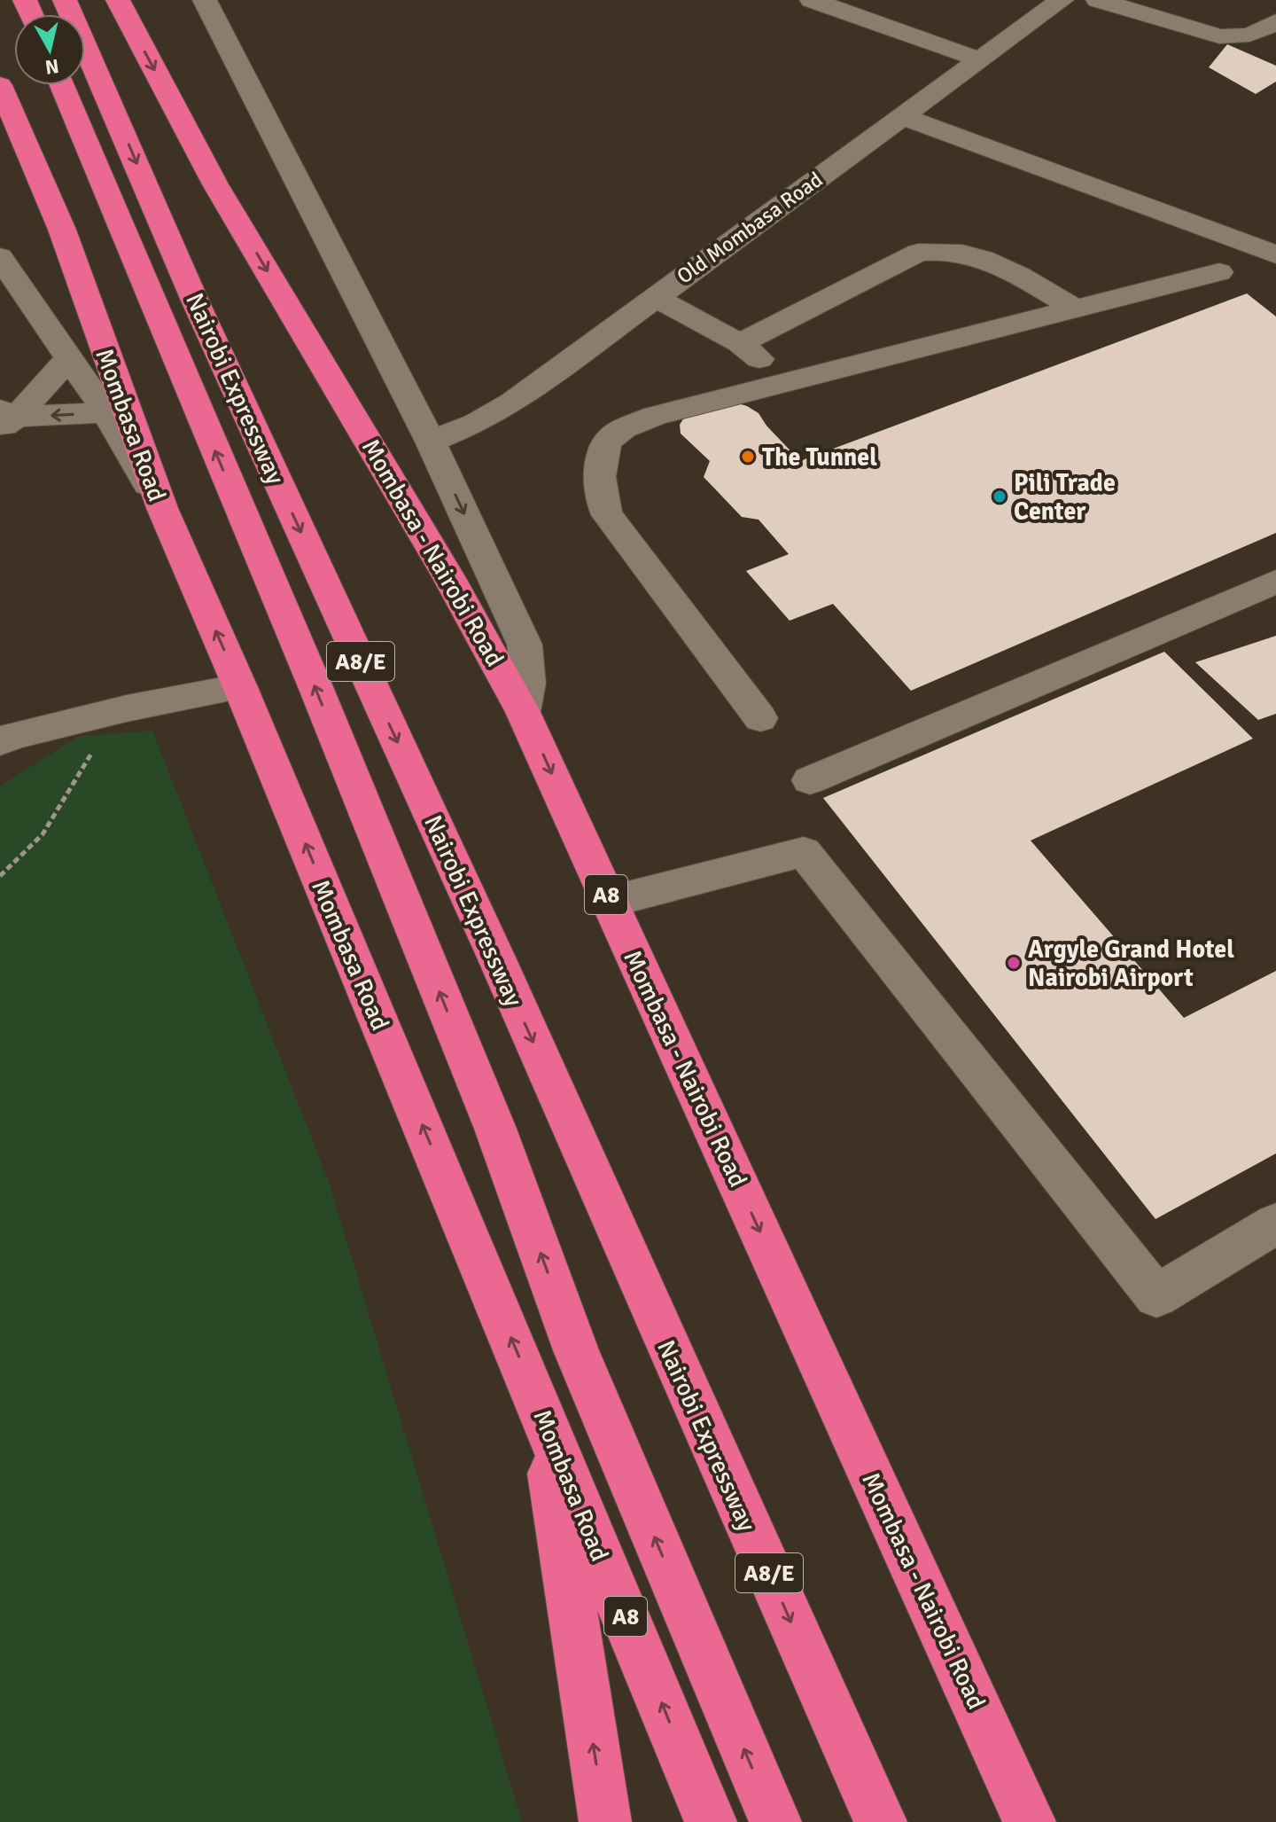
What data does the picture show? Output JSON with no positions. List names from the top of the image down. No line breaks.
{"streets":{"highway":["Nairobi Expressway","Mombasa Road","Mombasa - Nairobi Road","A8/E","A8"],"street":["Old Mombasa Road"]},"one_way":["Mombasa Road","Mombasa - Nairobi Road"],"places":["The Tunnel","Pili Trade Center","Argyle Grand Hotel Nairobi Airport"],"north":"bottom"}
